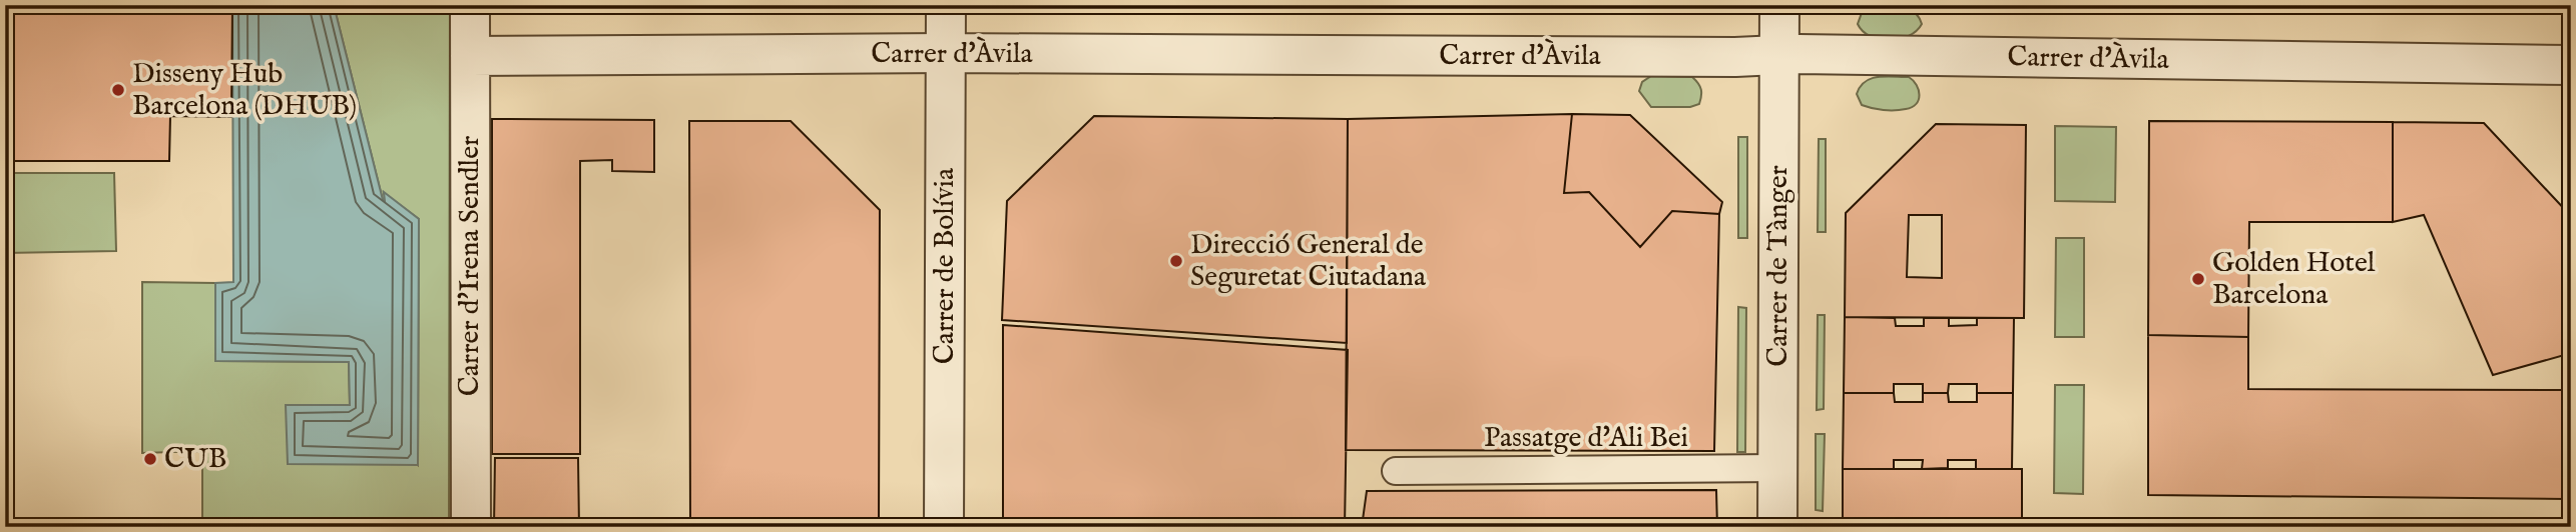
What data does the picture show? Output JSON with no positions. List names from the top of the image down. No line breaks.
{"streets":{"street":["Carrer d'Àvila","Carrer d'Irena Sendler","Carrer de Bolívia","Carrer de Tànger"],"lane":["Passatge d'Ali Bei"]},"crossings":[["Carrer d'Àvila","Carrer d'Irena Sendler"],["Carrer d'Àvila","Carrer de Bolívia"],["Carrer d'Àvila","Carrer de Tànger"],["Carrer de Tànger","Passatge d'Ali Bei"]],"places":["Disseny Hub Barcelona (DHUB)","Direcció General de Seguretat Ciutadana","Golden Hotel Barcelona","CUB"]}
